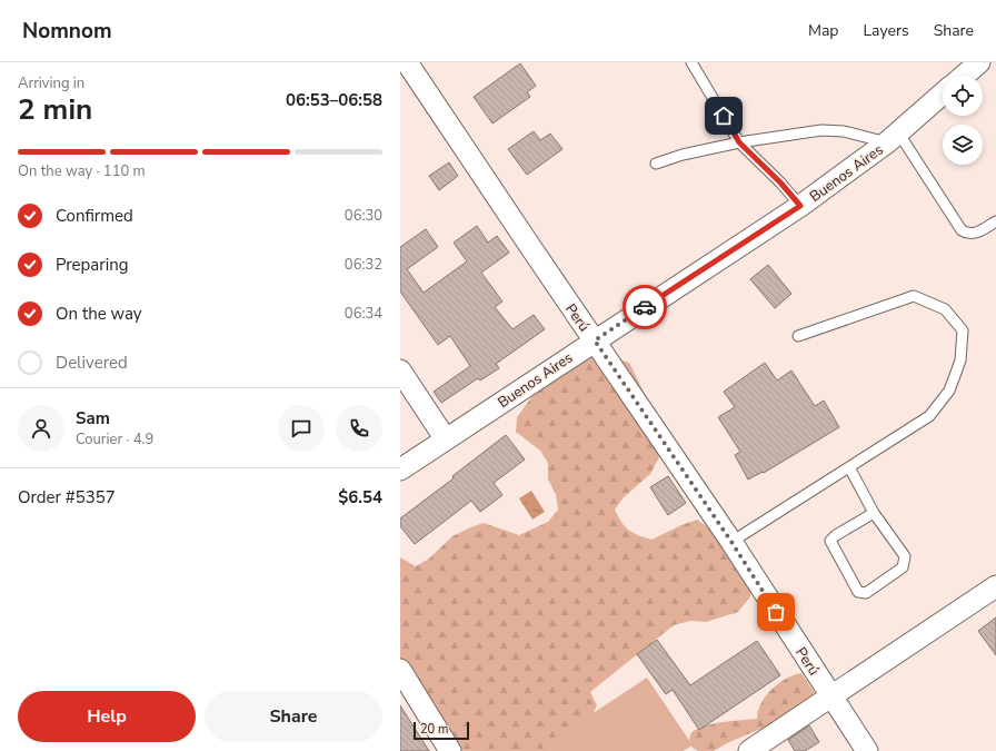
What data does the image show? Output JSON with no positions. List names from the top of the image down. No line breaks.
{"streets":{"street":["Buenos Aires","Perú"]},"crossings":[["Buenos Aires","Perú"]],"scale_bar":"20 m","page":{"header":"Nomnom","nav":["Map","Layers","Share"],"heading":["2 min","Arriving in","06:53–06:58"],"panel":["Sam","Courier · 4.9","Order #5357","$6.54"],"bar":"On the way · 110 m","list":[["Confirmed","06:30"],["Preparing","06:32"],["On the way","06:34"],"Delivered"],"buttons":["Help","Share"],"scale":"20 m"}}
